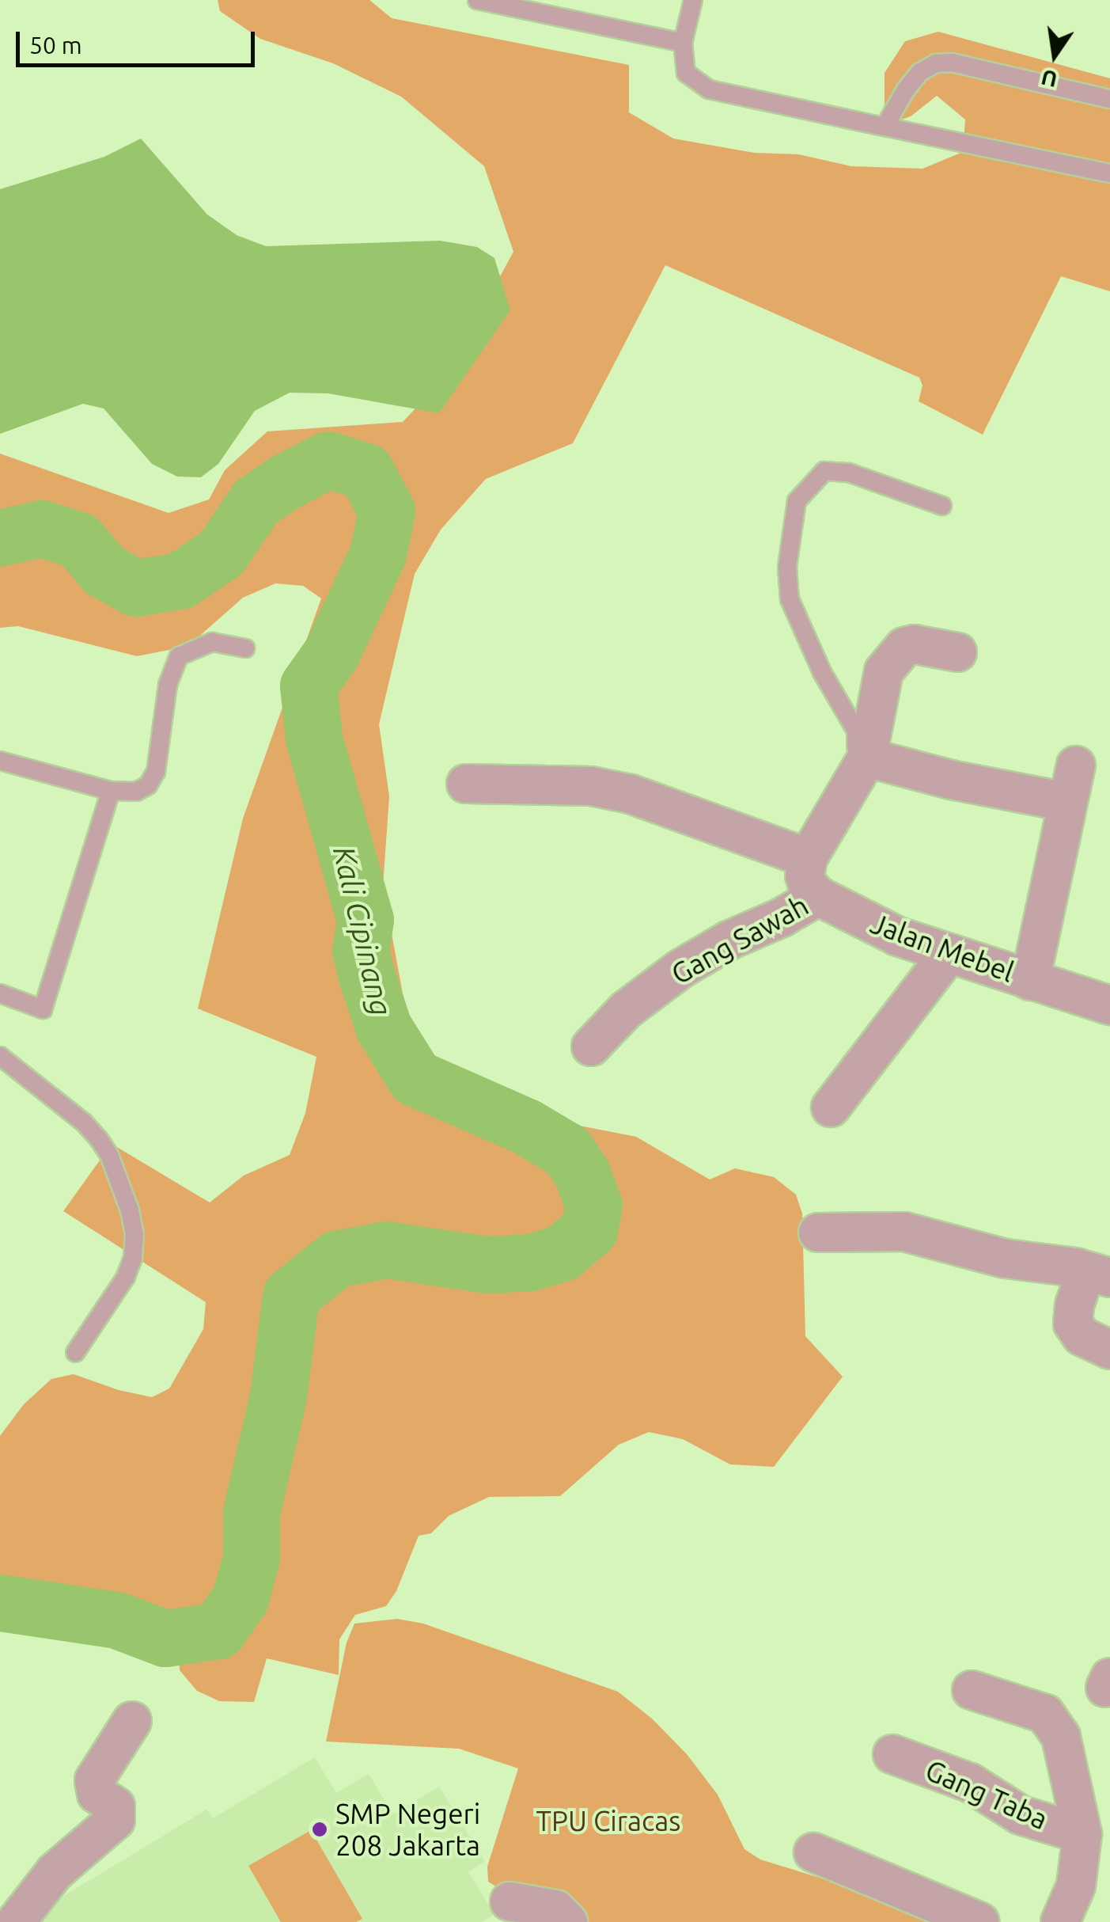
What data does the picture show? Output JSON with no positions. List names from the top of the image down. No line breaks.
{"streets":{"street":["Gang Sawah","Jalan Mebel","Gang Taba"]},"crossings":[["Gang Sawah","Jalan Mebel"]],"water":["Kali Cipinang"],"parks":["TPU Ciracas"],"places":["SMP Negeri 208 Jakarta"],"scale_bar":"50 m","north":"bottom"}
